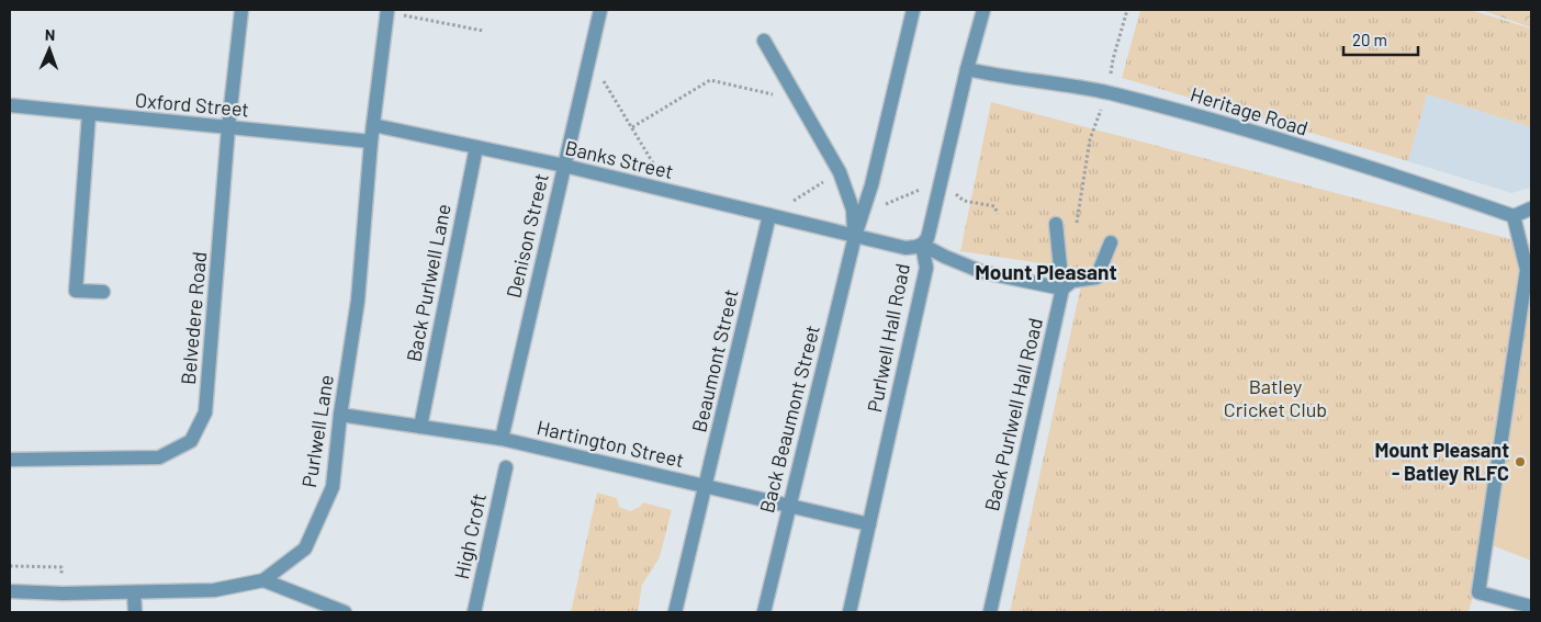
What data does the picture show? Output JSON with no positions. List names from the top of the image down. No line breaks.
{"streets":{"street":["Oxford Street","Heritage Road","Banks Street","Denison Street","Back Purlwell Lane","Belvedere Road","Purlwell Hall Road","Beaumont Street","Back Purlwell Hall Road","Back Beaumont Street","Purlwell Lane","Hartington Street","High Croft"]},"crossings":[["Oxford Street","Belvedere Road"],["Oxford Street","Purlwell Lane"],["Heritage Road","Purlwell Hall Road"],["Banks Street","Denison Street"],["Banks Street","Back Purlwell Lane"],["Banks Street","Purlwell Hall Road"],["Banks Street","Beaumont Street"],["Banks Street","Back Beaumont Street"],["Banks Street","Purlwell Lane"],["Denison Street","Hartington Street"],["Back Purlwell Lane","Hartington Street"],["Purlwell Hall Road","Hartington Street"],["Beaumont Street","Hartington Street"],["Back Beaumont Street","Hartington Street"],["Purlwell Lane","Hartington Street"]],"districts":["Mount Pleasant"],"parks":["Batley Cricket Club"],"places":["Mount Pleasant - Batley RLFC"],"scale_bar":"20 m","north":"top"}
